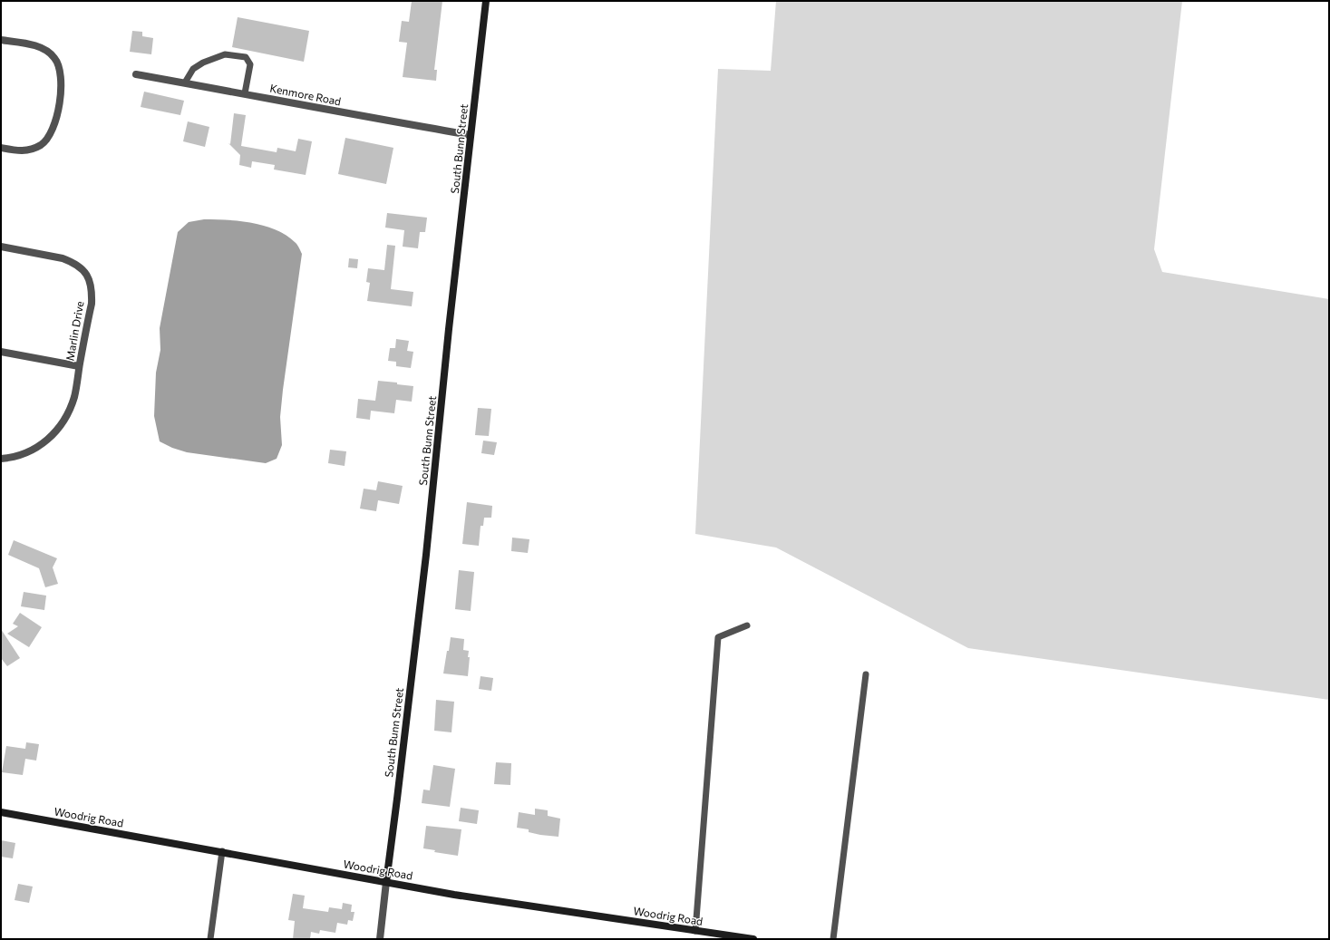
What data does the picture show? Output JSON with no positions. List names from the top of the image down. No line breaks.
{"streets":{"street":["Kenmore Road","South Bunn Street","Marlin Drive","Woodrig Road"]},"crossings":[["Kenmore Road","South Bunn Street"],["South Bunn Street","Woodrig Road"]]}
